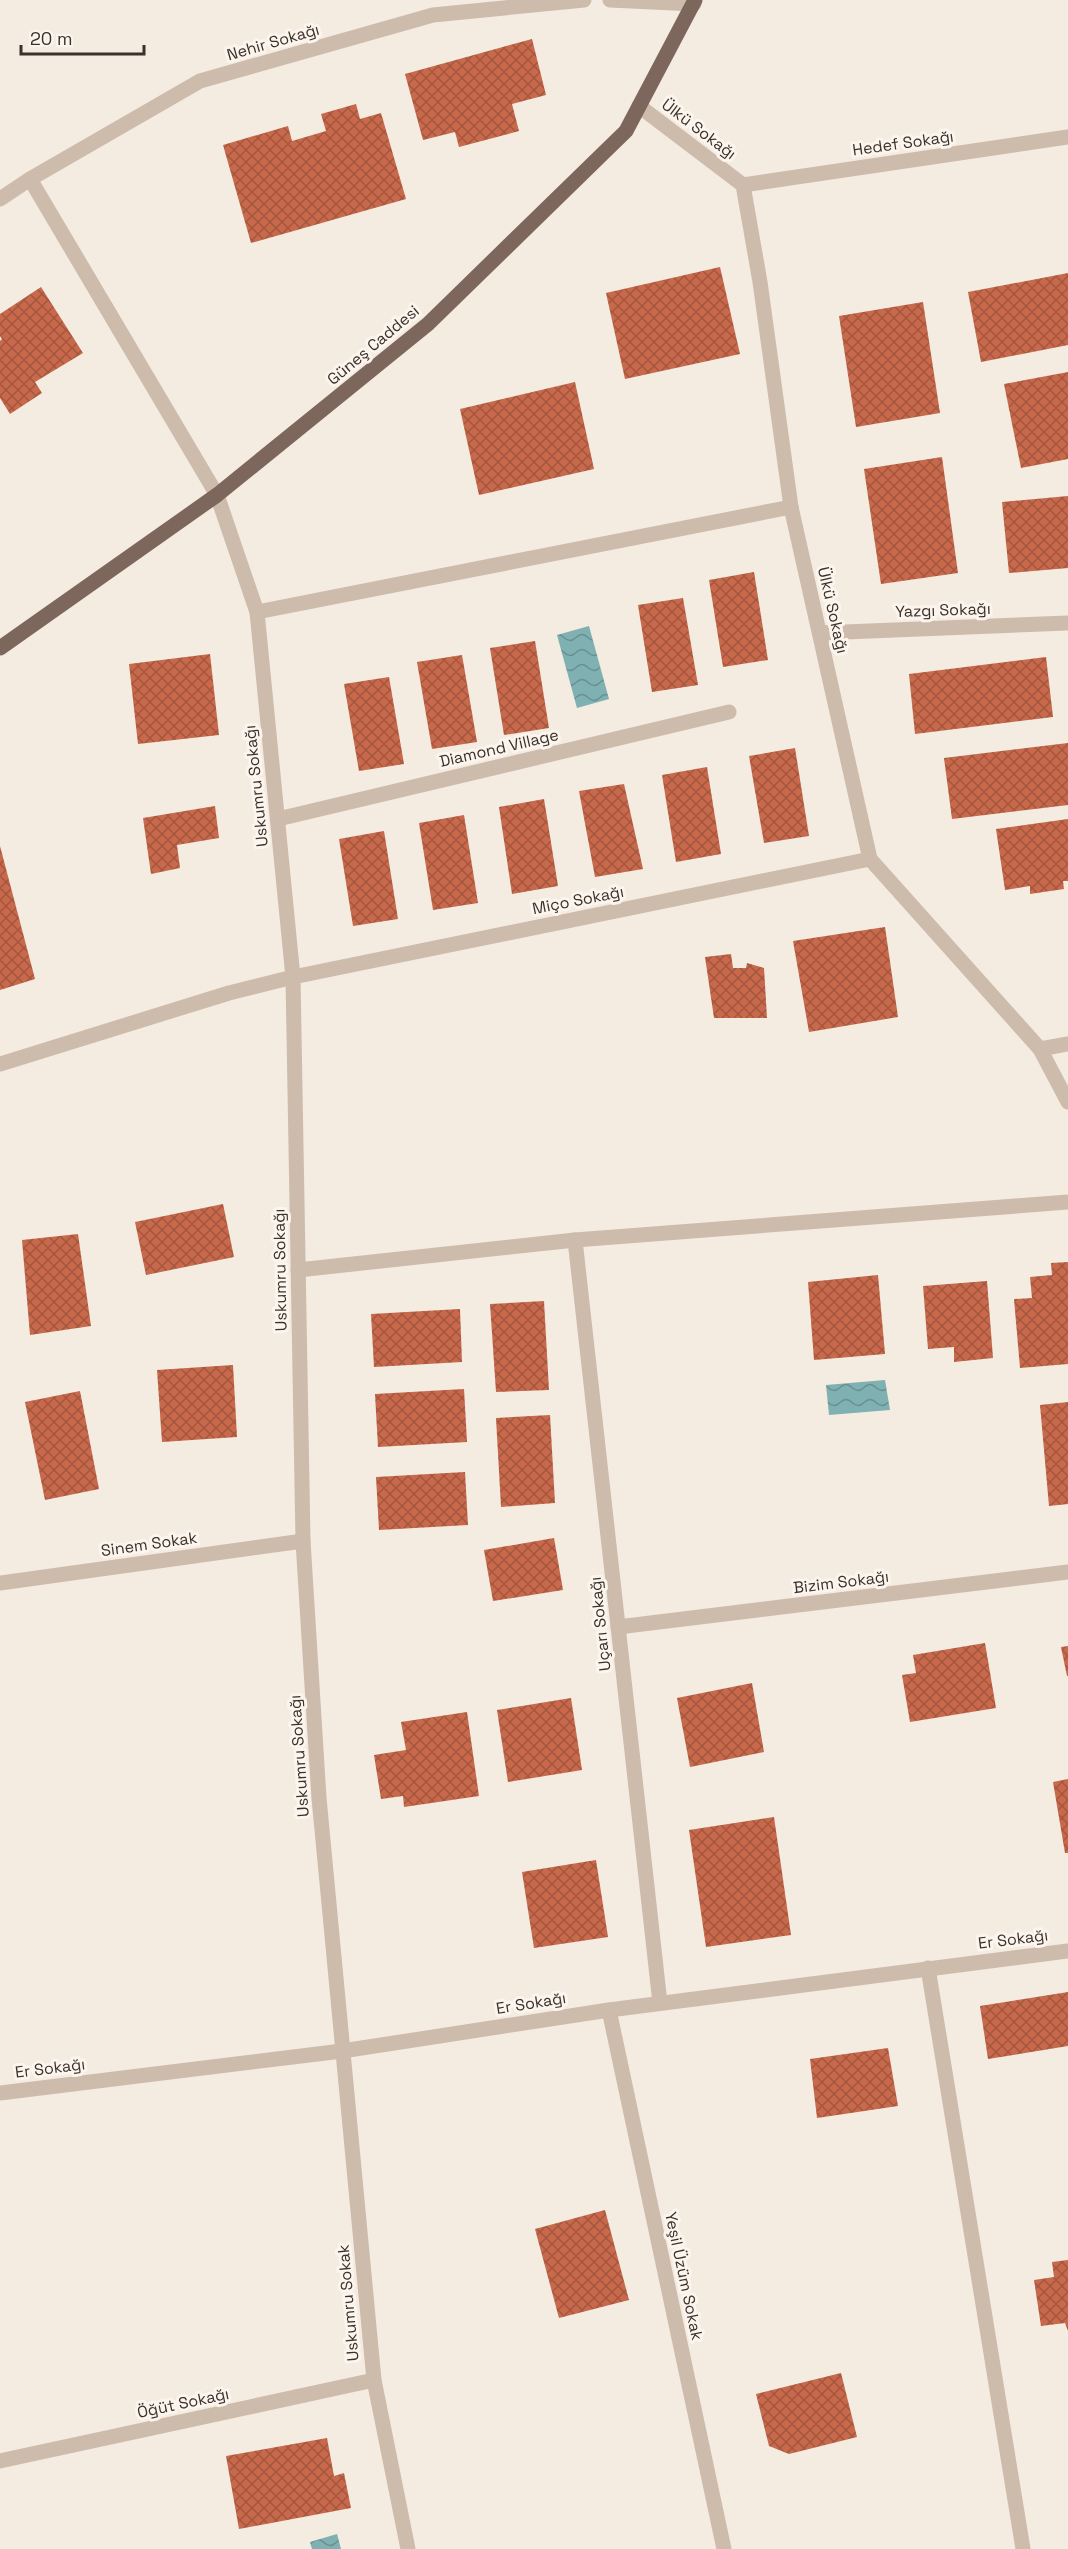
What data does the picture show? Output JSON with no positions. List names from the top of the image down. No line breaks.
{"streets":{"main road":["Güneş Caddesi"],"street":["Nehir Sokağı","Ülkü Sokağı","Hedef Sokağı","Yazgı Sokağı","Diamond Village","Uskumru Sokağı","Miço Sokağı","Sinem Sokak","Bizim Sokağı","Uçarı Sokağı","Er Sokağı","Yeşil Üzüm Sokak","Uskumru Sokak","Öğüt Sokağı"]},"crossings":[["Nehir Sokağı","Uskumru Sokağı"],["Ülkü Sokağı","Hedef Sokağı"],["Ülkü Sokağı","Güneş Caddesi"],["Ülkü Sokağı","Yazgı Sokağı"],["Ülkü Sokağı","Miço Sokağı"],["Güneş Caddesi","Uskumru Sokağı"],["Diamond Village","Uskumru Sokağı"],["Uskumru Sokağı","Miço Sokağı"],["Uskumru Sokağı","Sinem Sokak"],["Uskumru Sokağı","Er Sokağı"],["Uskumru Sokağı","Uskumru Sokak"],["Bizim Sokağı","Uçarı Sokağı"],["Uçarı Sokağı","Er Sokağı"],["Er Sokağı","Yeşil Üzüm Sokak"],["Er Sokağı","Uskumru Sokak"],["Uskumru Sokak","Öğüt Sokağı"]],"scale_bar":"20 m"}
